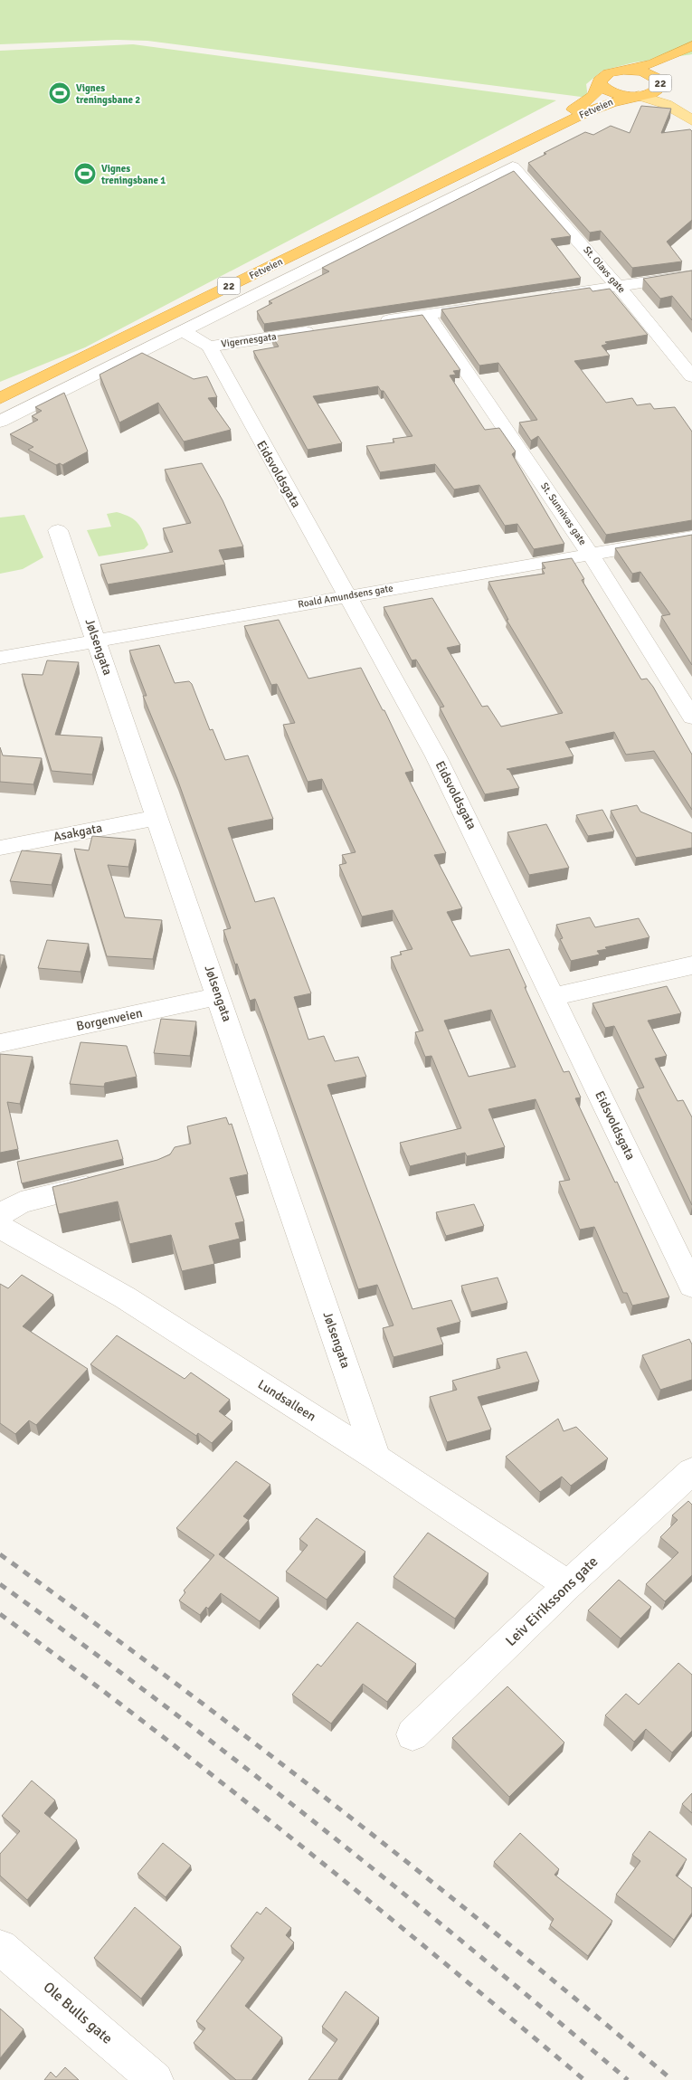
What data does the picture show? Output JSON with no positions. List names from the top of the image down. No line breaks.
{"streets":{"highway":["22","Fetveien"],"street":["St. Olavs gate","Vigernesgata","Eidsvoldsgata","St. Sunnivas gate","Roald Amundsens gate","Jølsengata","Asakgata","Borgenveien","Lundsalleen","Leiv Eirikssons gate","Ole Bulls gate"]},"crossings":[["22","Fetveien"],["Vigernesgata","Eidsvoldsgata"],["Eidsvoldsgata","Roald Amundsens gate"],["St. Sunnivas gate","Roald Amundsens gate"],["Roald Amundsens gate","Jølsengata"],["Jølsengata","Asakgata"],["Jølsengata","Borgenveien"],["Jølsengata","Lundsalleen"],["Lundsalleen","Leiv Eirikssons gate"]],"places":{"sports":["Vignes treningsbane 2","Vignes treningsbane 1"]}}
